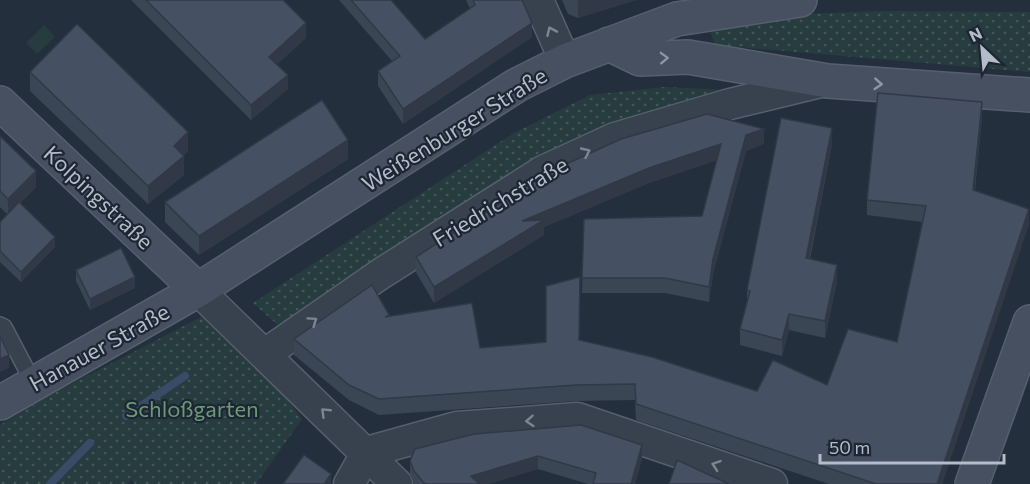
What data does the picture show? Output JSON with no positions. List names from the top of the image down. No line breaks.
{"streets":{"main road":["Weißenburger Straße","Kolpingstraße","Friedrichstraße","Hanauer Straße"]},"crossings":[["Weißenburger Straße","Kolpingstraße"],["Weißenburger Straße","Friedrichstraße"],["Weißenburger Straße","Hanauer Straße"],["Kolpingstraße","Hanauer Straße"]],"one_way":["Friedrichstraße"],"parks":["Schloßgarten"],"scale_bar":"50 m","north":"top left"}
